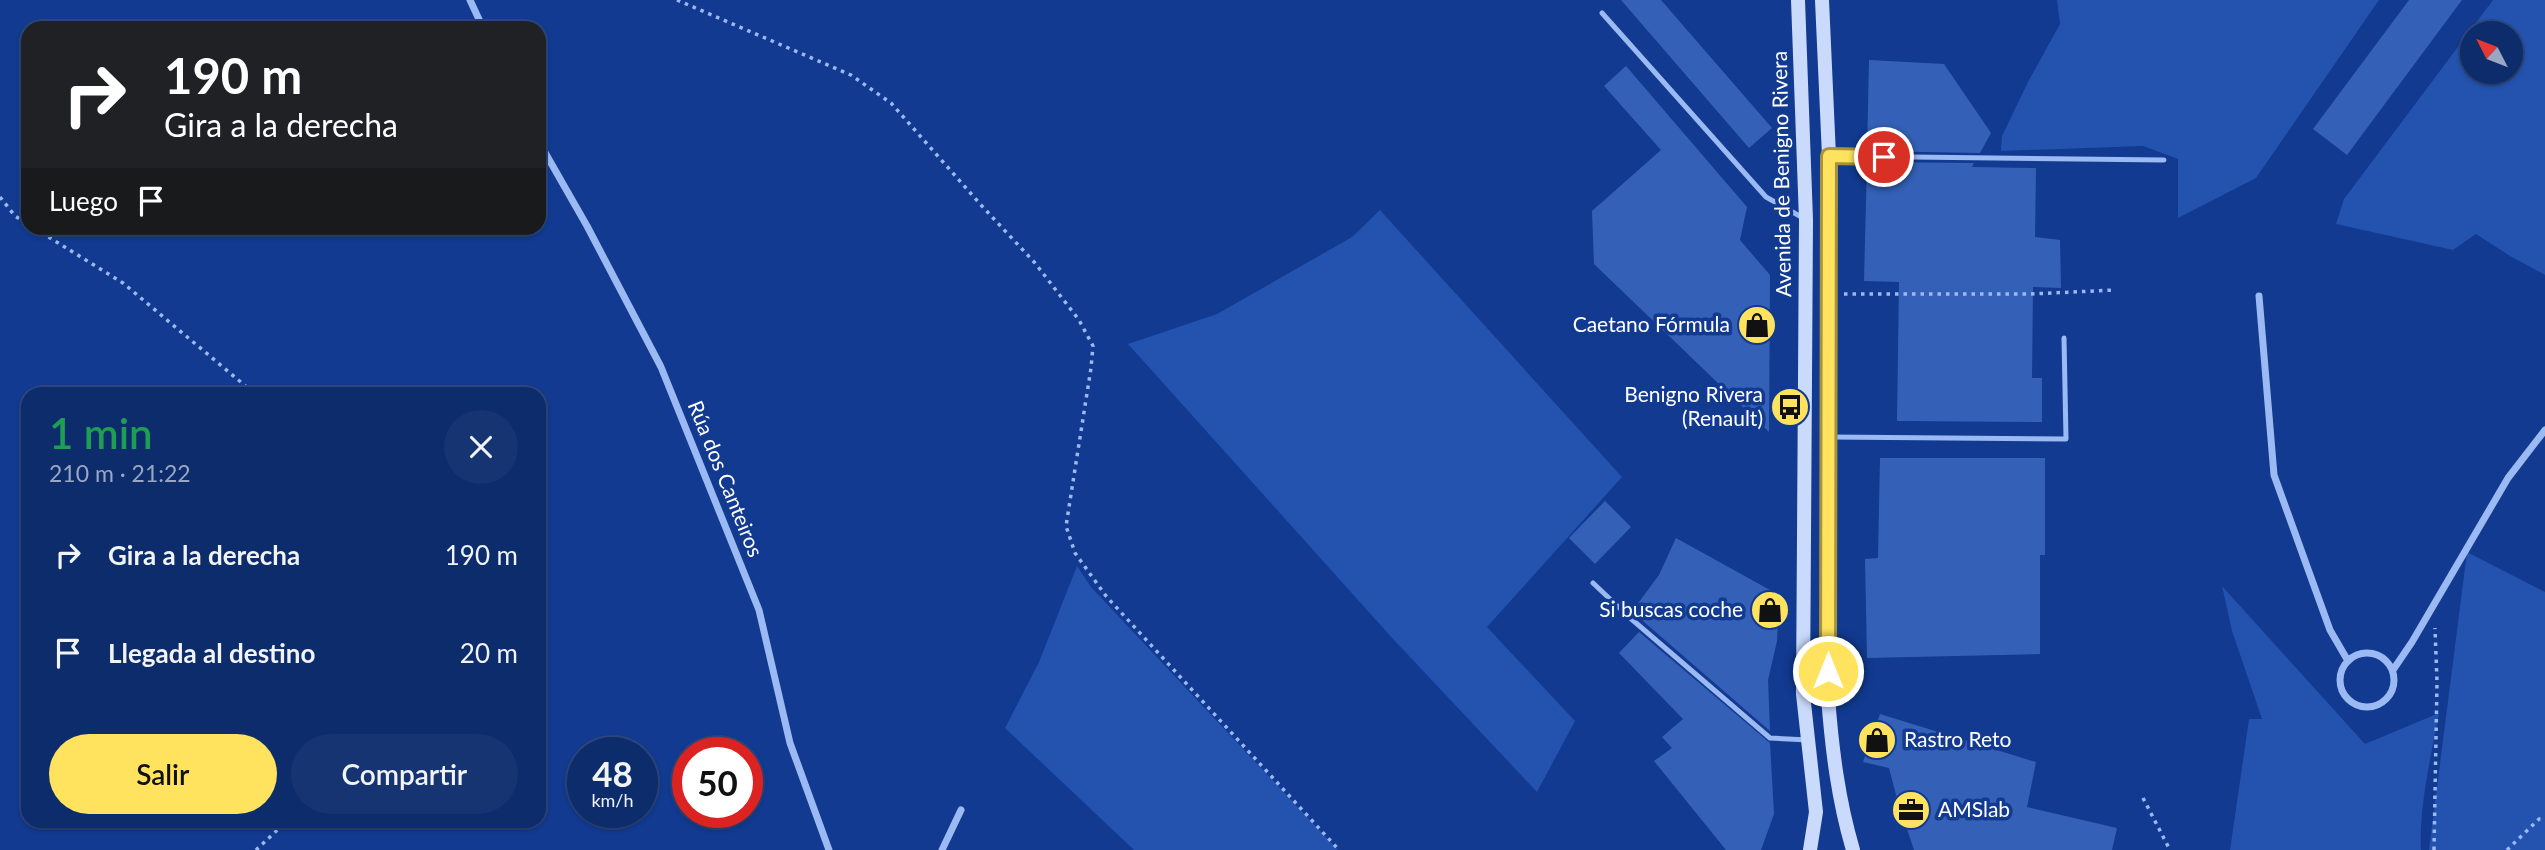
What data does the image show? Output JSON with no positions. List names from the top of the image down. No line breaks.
{"streets":{"main road":["Avenida de Benigno Rivera"],"street":["Rúa dos Canteiros"]},"places":{"shop":["Caetano Fórmula","Si buscas coche","Rastro Reto"],"bus stop":["Benigno Rivera (Renault)"],"office":["AMSlab"]},"north":"top left","page":{"turn":["190 m","Gira a la derecha"],"then":"Luego","heading":["1 min","210 m · 21:22"],"list":[{"name":"Gira a la derecha","value":"190 m"},{"name":"Llegada al destino","value":"20 m"}],"buttons":["Salir","Compartir"],"speed":"48 km/h","limit":"50"}}
